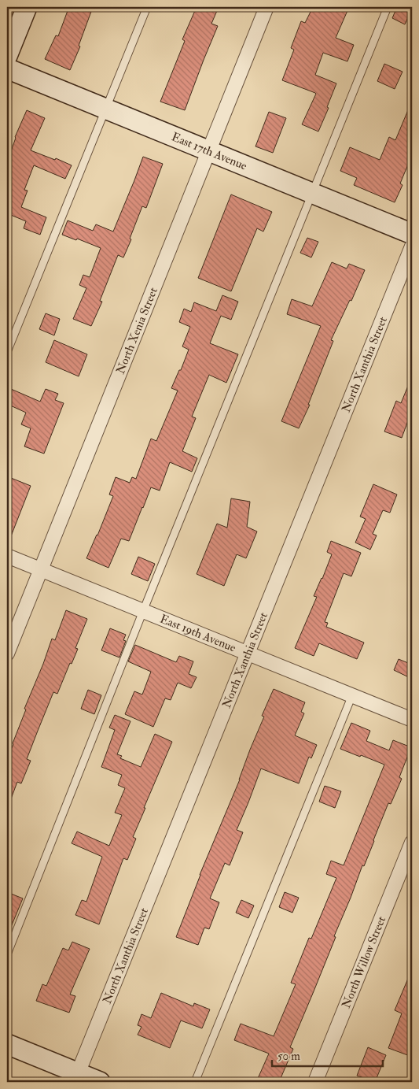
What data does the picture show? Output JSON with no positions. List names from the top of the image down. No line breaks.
{"streets":{"street":["East 17th Avenue","North Xenia Street","North Xanthia Street","East 19th Avenue","North Willow Street"]},"crossings":[["East 17th Avenue","North Xenia Street"],["North Xenia Street","East 19th Avenue"],["North Xanthia Street","East 19th Avenue"]],"scale_bar":"50 m"}
